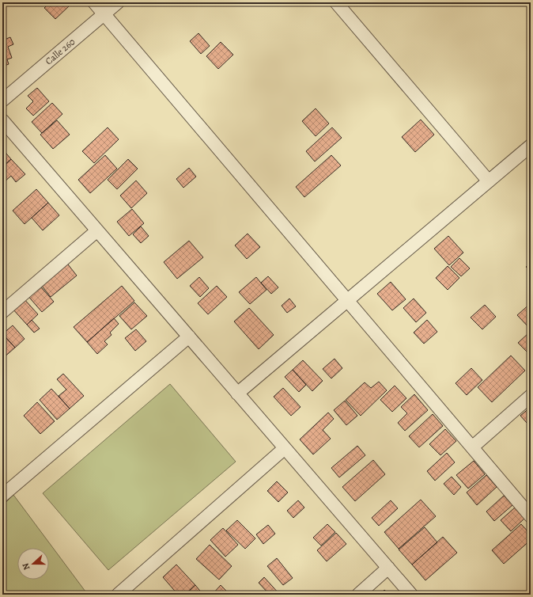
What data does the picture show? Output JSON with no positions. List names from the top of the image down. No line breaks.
{"streets":{"street":["Calle 260"]},"north":"left"}
